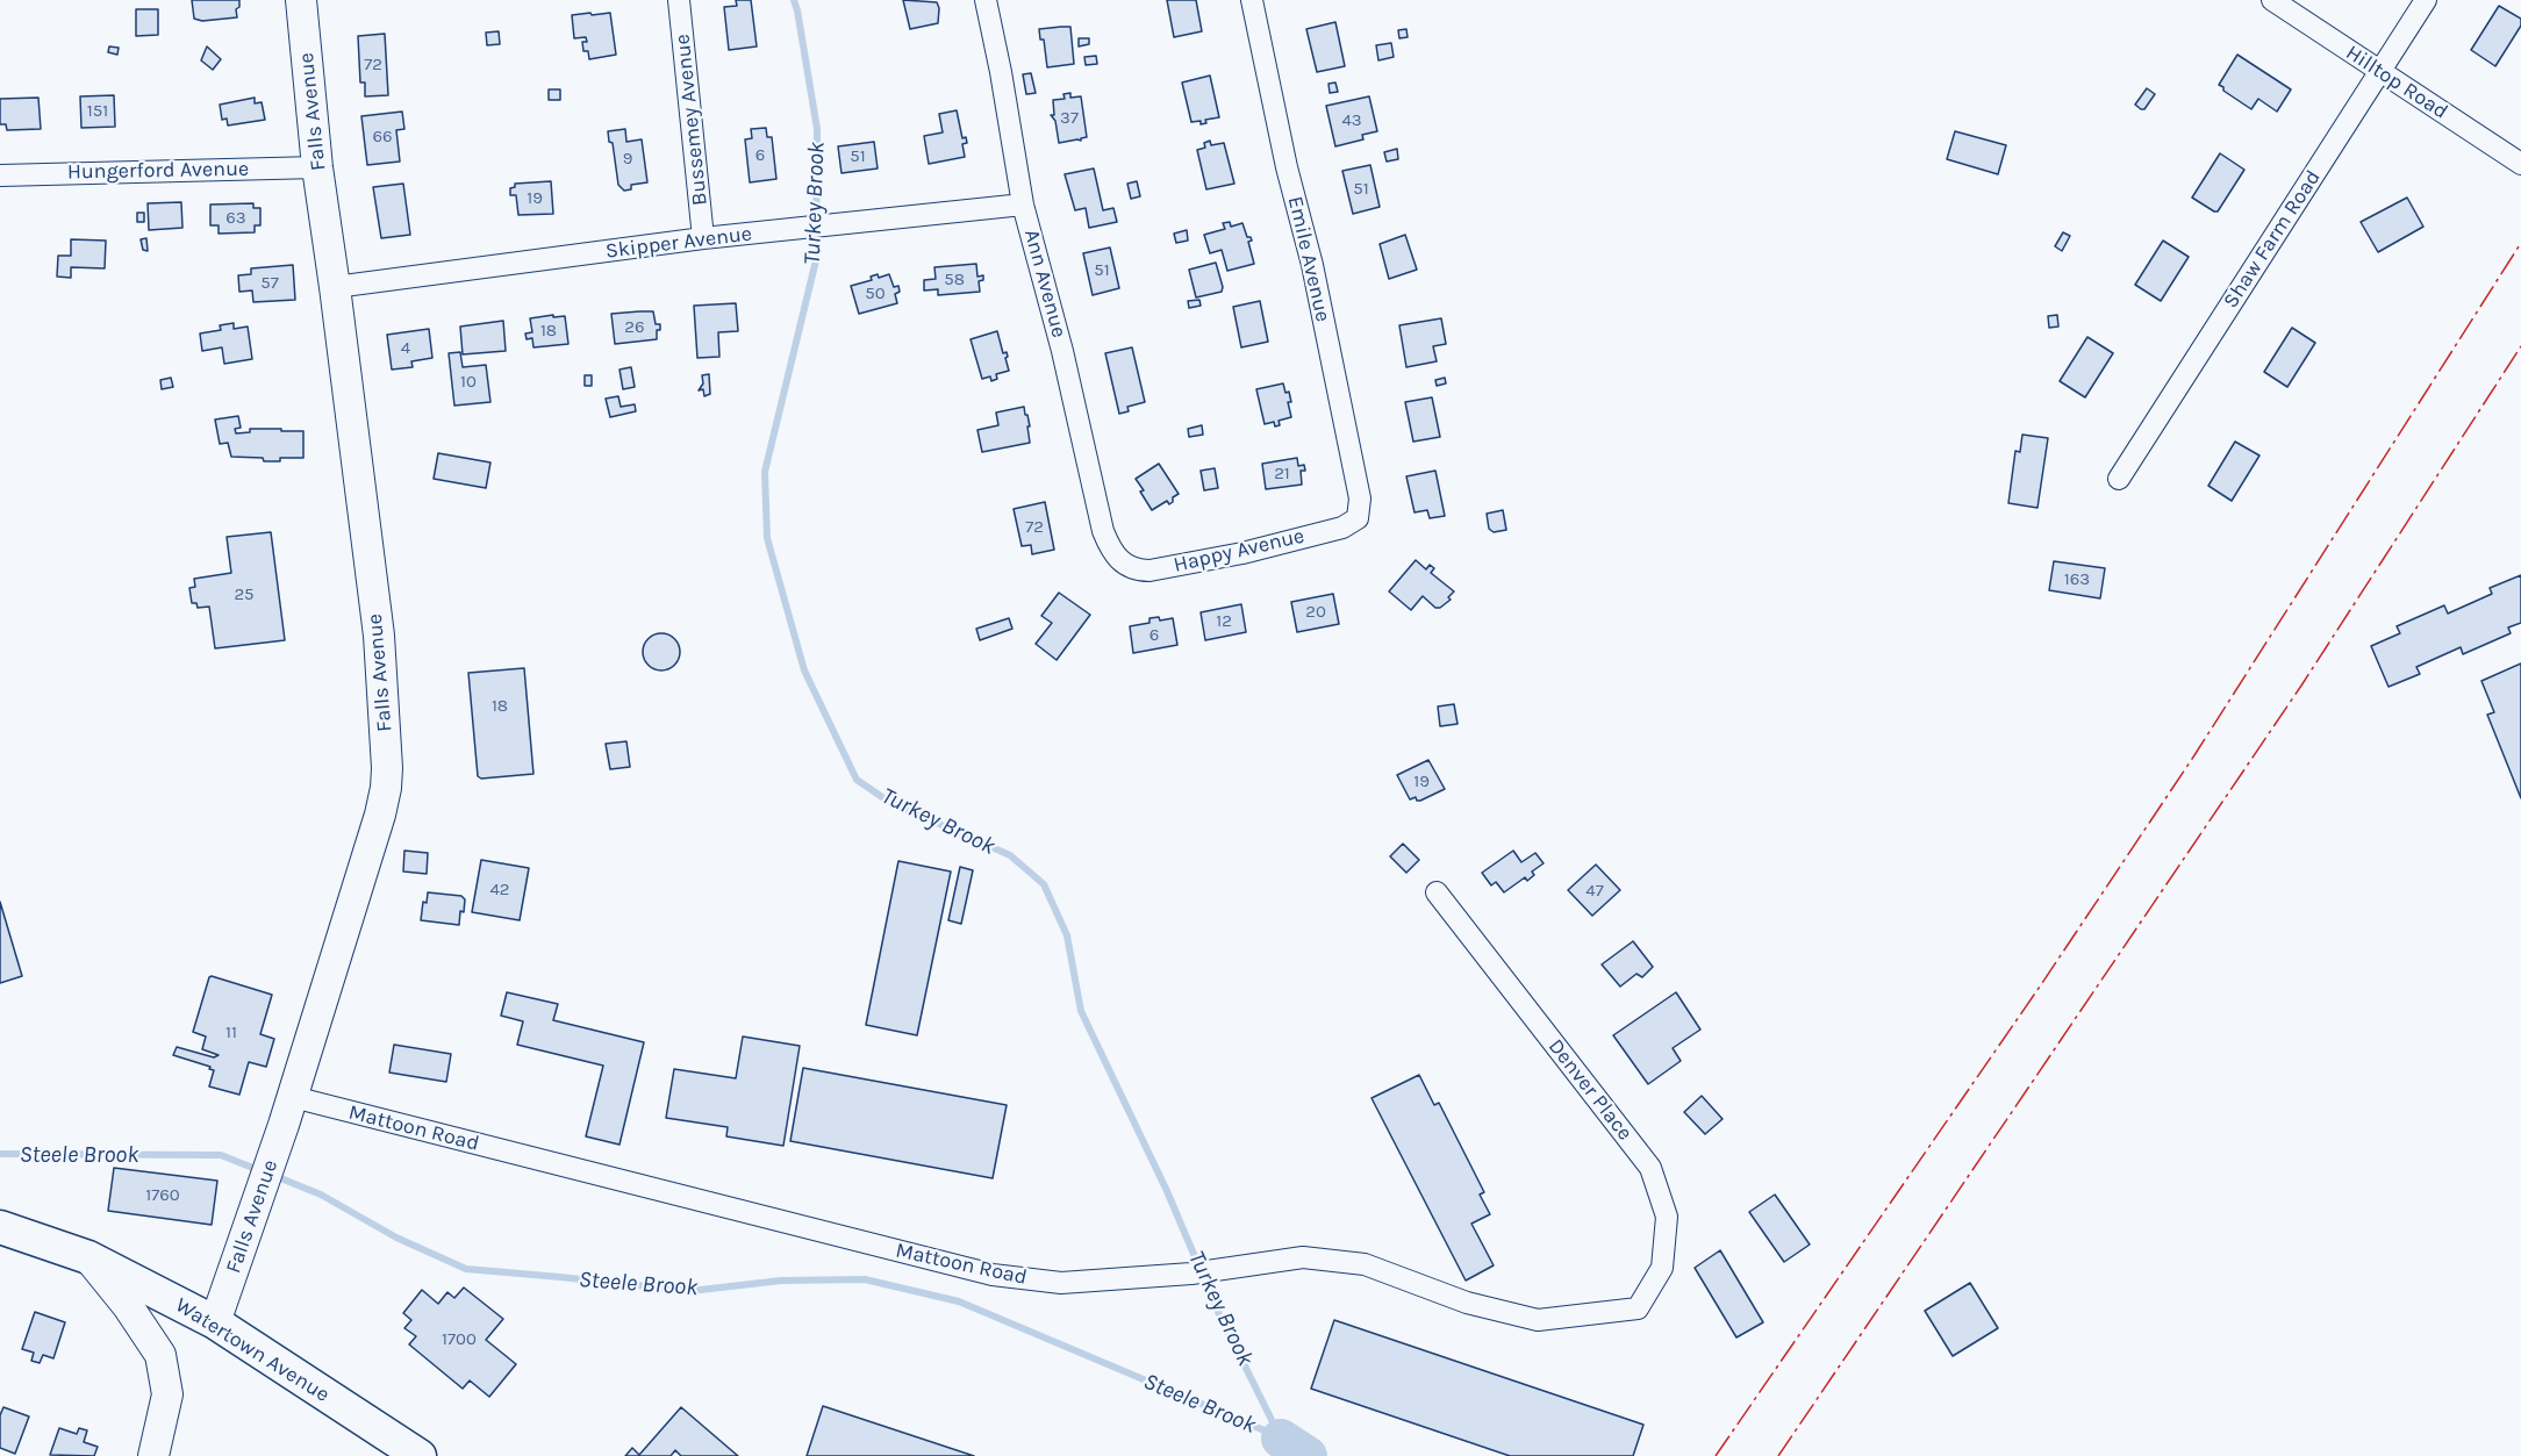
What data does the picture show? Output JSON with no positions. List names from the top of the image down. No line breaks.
{"streets":{"main road":["Falls Avenue","Watertown Avenue"],"street":["Hilltop Road","Bussemey Avenue","Hungerford Avenue","Shaw Farm Road","Skipper Avenue","Emile Avenue","Ann Avenue","Happy Avenue","Denver Place","Mattoon Road"]},"crossings":[["Hilltop Road","Shaw Farm Road"],["Falls Avenue","Hungerford Avenue"],["Falls Avenue","Skipper Avenue"],["Falls Avenue","Mattoon Road"],["Falls Avenue","Watertown Avenue"],["Bussemey Avenue","Skipper Avenue"],["Skipper Avenue","Ann Avenue"],["Emile Avenue","Happy Avenue"],["Ann Avenue","Happy Avenue"],["Denver Place","Mattoon Road"]],"water":["Turkey Brook","Steele Brook"],"house_numbers":["72","151","37","43","66","6","51","9","51","19","63","51","58","57","50","26","18","4","10","21","72","163","25","20","12","6","18","19","42","47","11","1760","1700"]}
